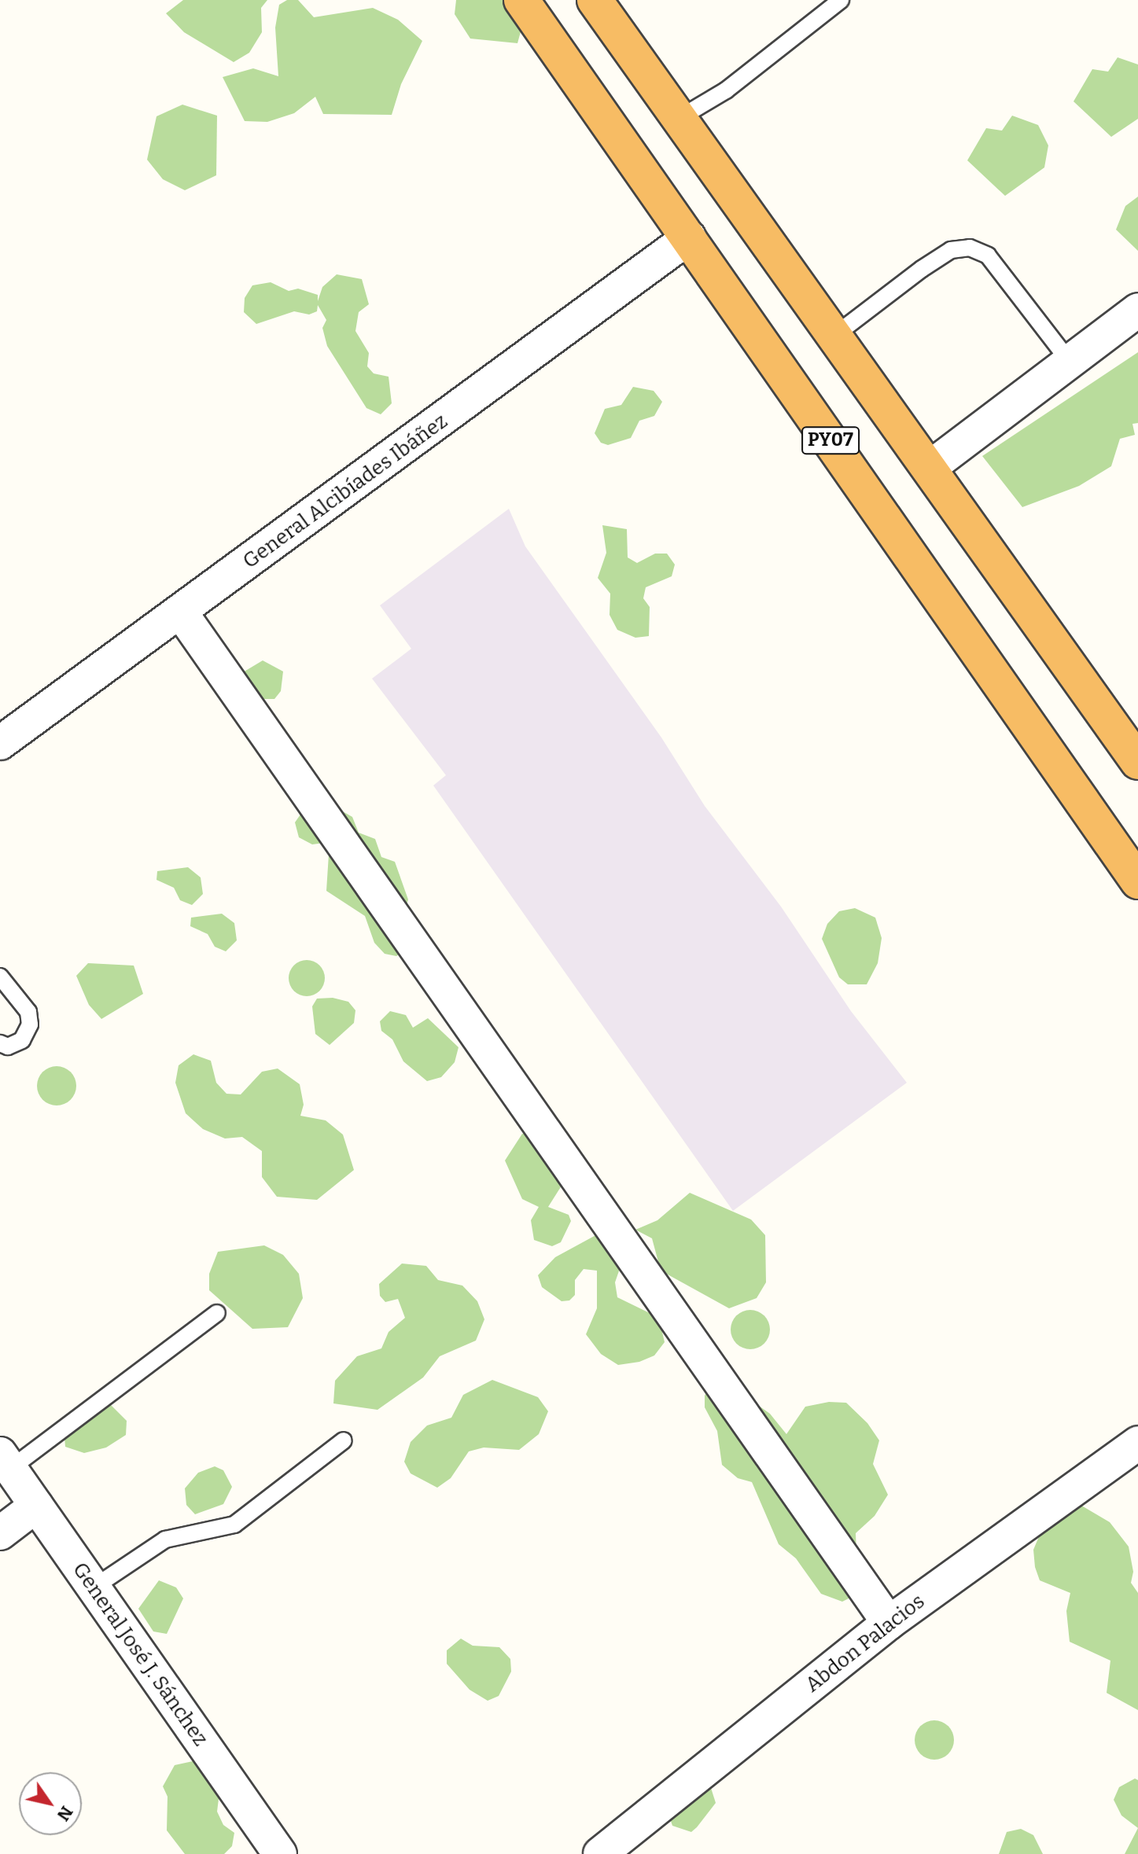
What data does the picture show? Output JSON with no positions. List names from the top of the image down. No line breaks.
{"streets":{"highway":["PY07"],"street":["General Alcibíades Ibáñez","Abdon Palacios","General José J. Sánchez"]},"crossings":[["PY07","General Alcibíades Ibáñez"]],"north":"bottom right"}
